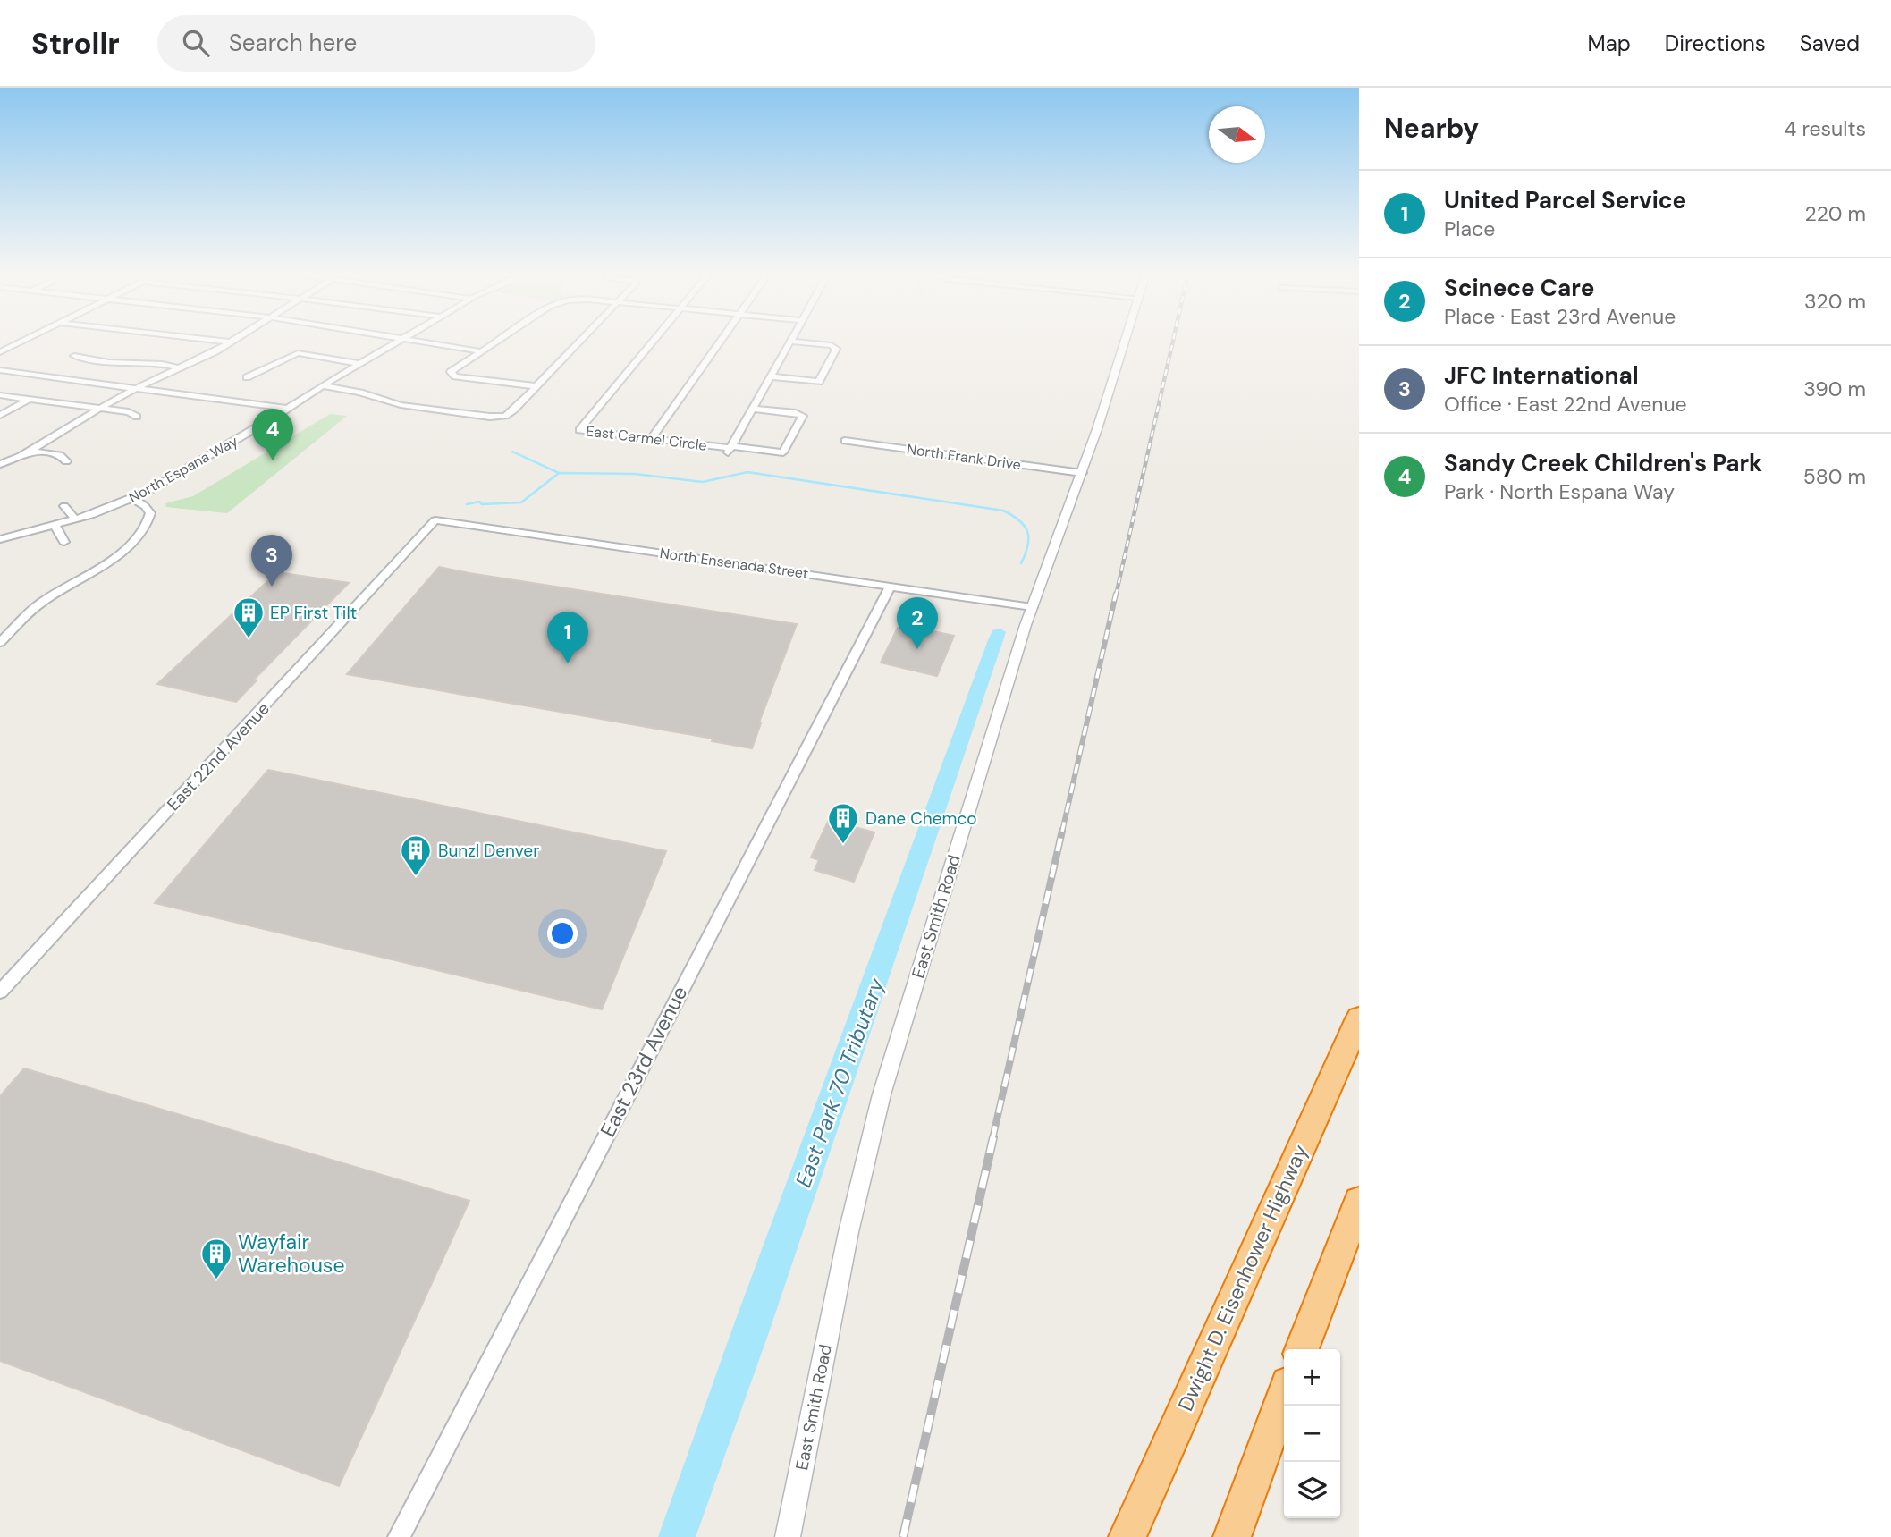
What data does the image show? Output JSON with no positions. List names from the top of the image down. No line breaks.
{"streets":{"highway":["Dwight D. Eisenhower Highway"],"street":["East Carmel Circle","North Frank Drive","North Espana Way","North Ensenada Street","East 22nd Avenue","East Smith Road","East 23rd Avenue"]},"crossings":[["North Frank Drive","East Smith Road"],["North Ensenada Street","East 22nd Avenue"],["North Ensenada Street","East Smith Road"],["North Ensenada Street","East 23rd Avenue"]],"water":["East Park 70 Tributary"],"places":{"building":["EP First Tilt","Dane Chemco","Bunzl Denver","Wayfair Warehouse"]},"north":"right","page":{"header":"Strollr","search":"Search here","nav":["Map","Directions","Saved"],"heading":["Nearby","4 results"],"list":[{"mark":"1","name":"United Parcel Service","note":"Place","value":"220 m"},{"mark":"2","name":"Scinece Care","note":"Place · East 23rd Avenue","value":"320 m"},{"mark":"3","name":"JFC International","note":"Office · East 22nd Avenue","value":"390 m"},{"mark":"4","name":"Sandy Creek Children's Park","note":"Park · North Espana Way","value":"580 m"}],"pins":["4","3","2","1"],"map_buttons":["+","−"]}}
